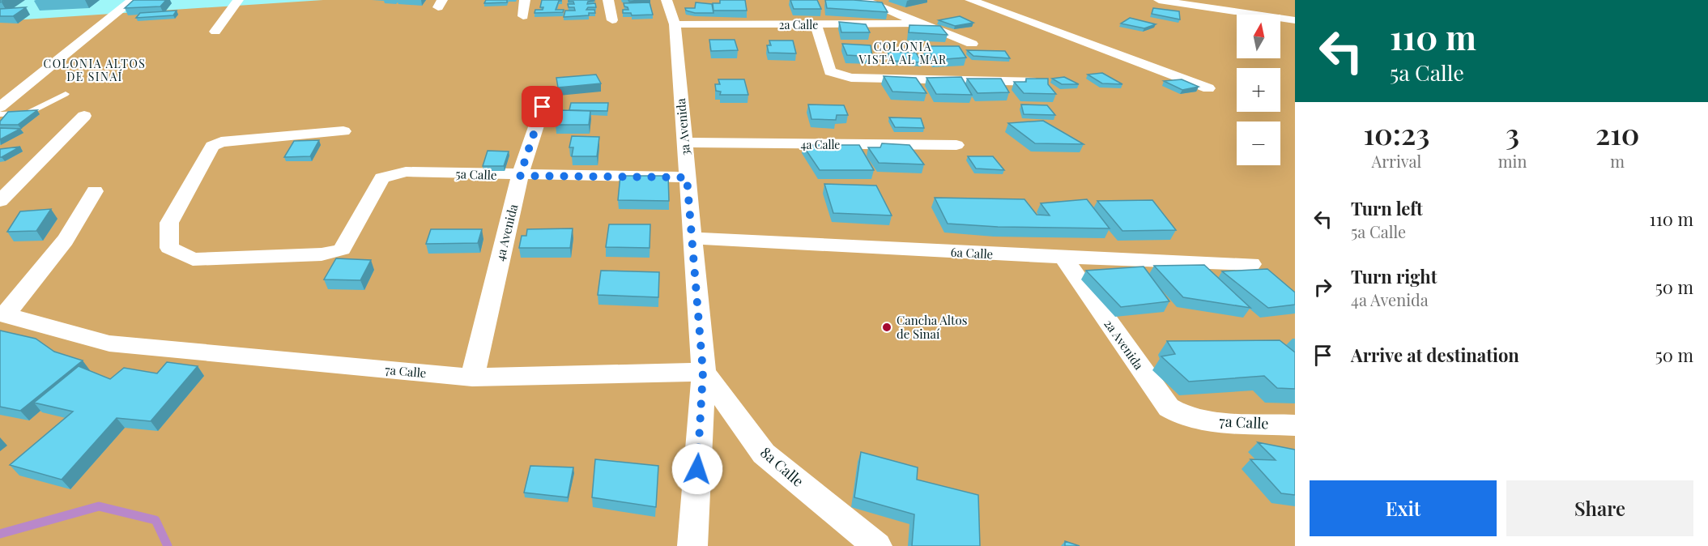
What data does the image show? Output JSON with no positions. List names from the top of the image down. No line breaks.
{"streets":{"street":["2a Calle","3a Avenida","4a Calle","5a Calle","4a Avenida","6a Calle","2a Avenida","7a Calle","8a Calle"]},"crossings":[["2a Calle","3a Avenida"],["3a Avenida","4a Calle"],["3a Avenida","5a Calle"],["3a Avenida","6a Calle"],["3a Avenida","7a Calle"],["3a Avenida","8a Calle"],["5a Calle","4a Avenida"],["4a Avenida","7a Calle"],["6a Calle","2a Avenida"],["2a Avenida","7a Calle"],["7a Calle","8a Calle"]],"districts":["COLONIA VISTA AL MAR","COLONIA ALTOS DE SINAÍ"],"places":["Cancha Altos de Sinaí"],"north":"top","page":{"turn":["110 m","5a Calle"],"map_buttons":["+","−"],"eta":["10:23","Arrival","3","min","210","m"],"list":[{"name":"Turn left","note":"5a Calle","value":"110 m"},{"name":"Turn right","note":"4a Avenida","value":"50 m"},{"name":"Arrive at destination","value":"50 m"}],"buttons":["Exit","Share"]}}
